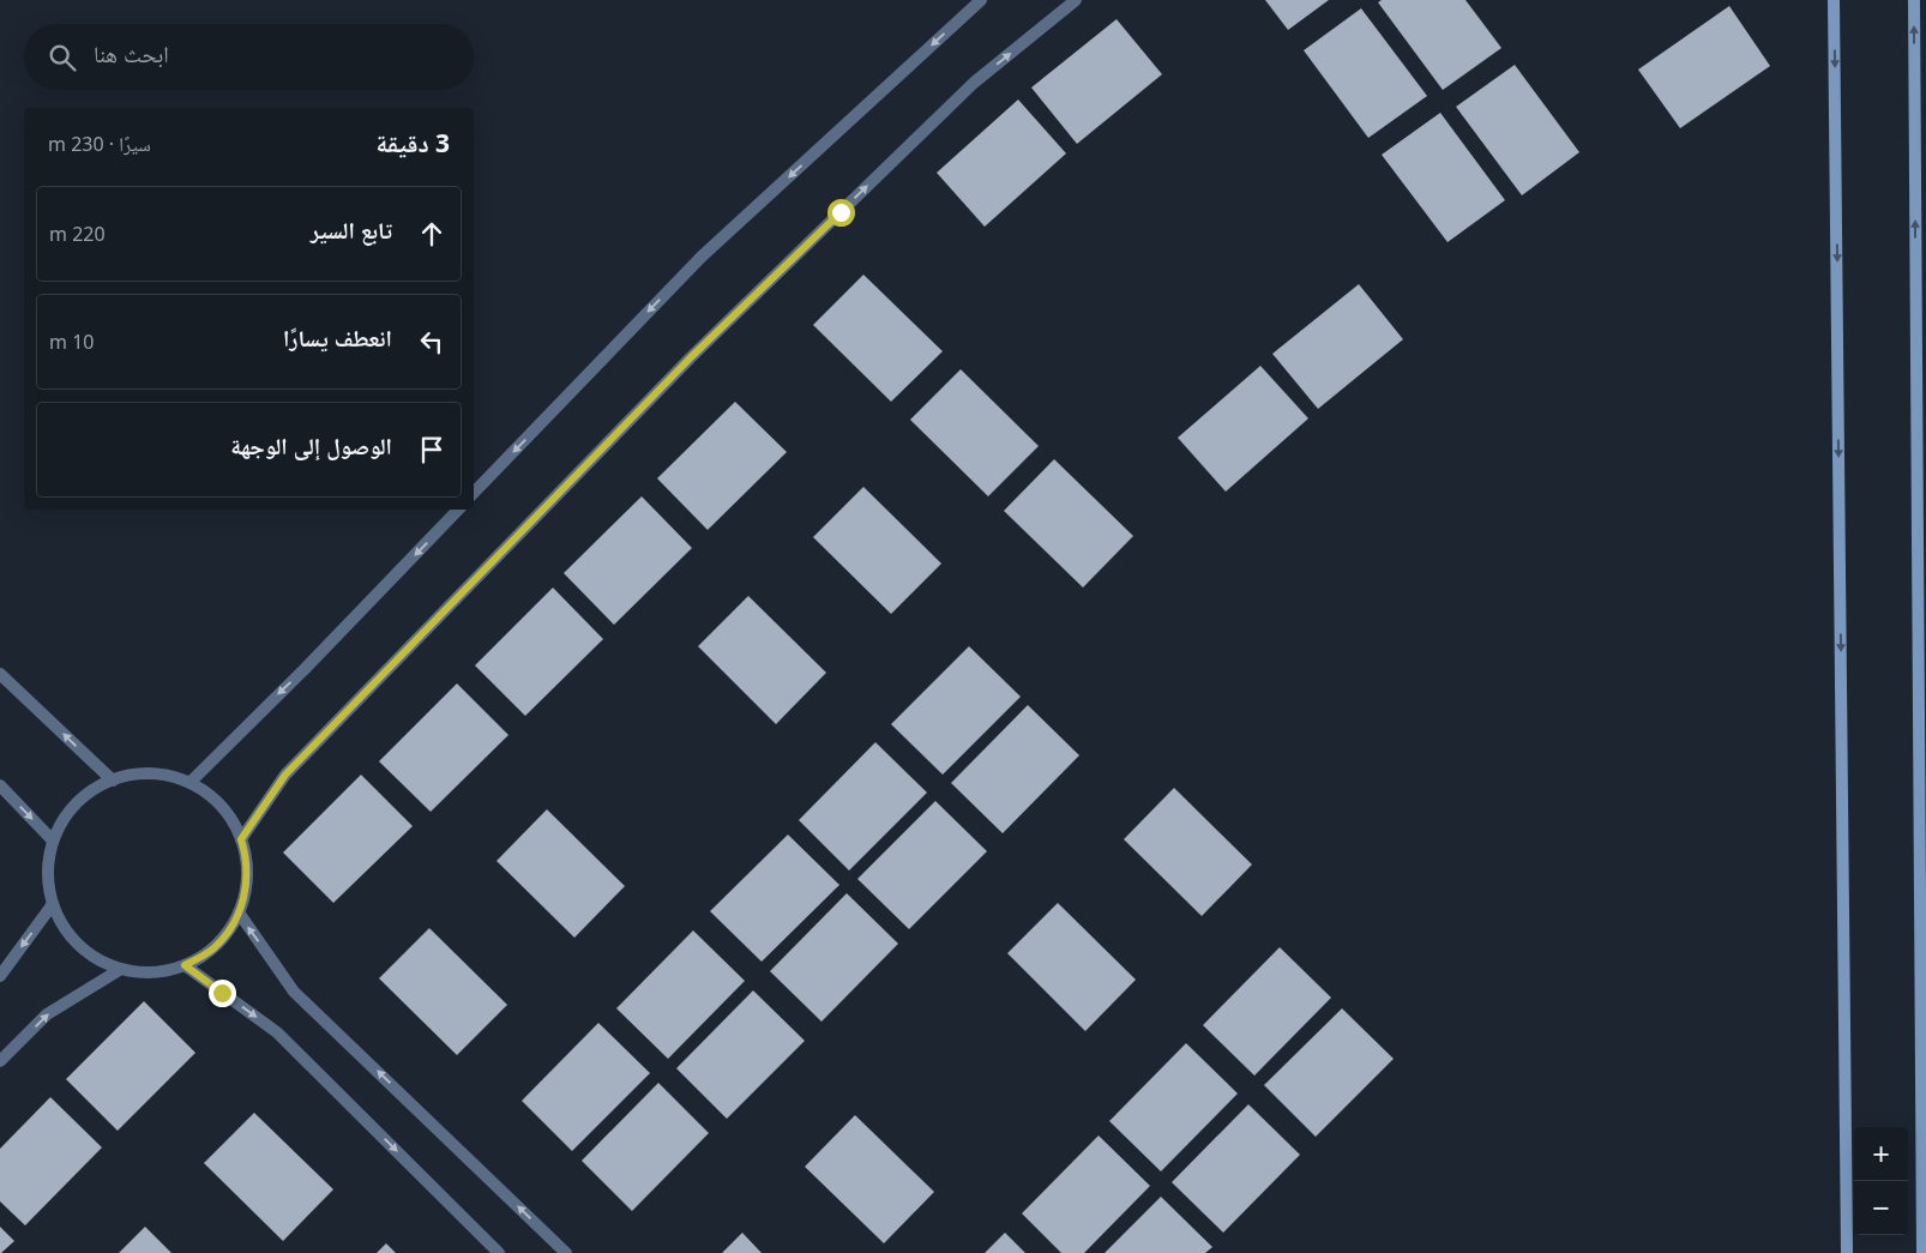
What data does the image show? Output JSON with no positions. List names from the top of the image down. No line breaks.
{"page":{"search":"ابحث هنا","heading":["3 دقيقة","سيرًا · 230 m"],"list":[["تابع السير","220 m"],["انعطف يسارًا","10 m"],"الوصول إلى الوجهة"],"map_buttons":["+","−"]}}
